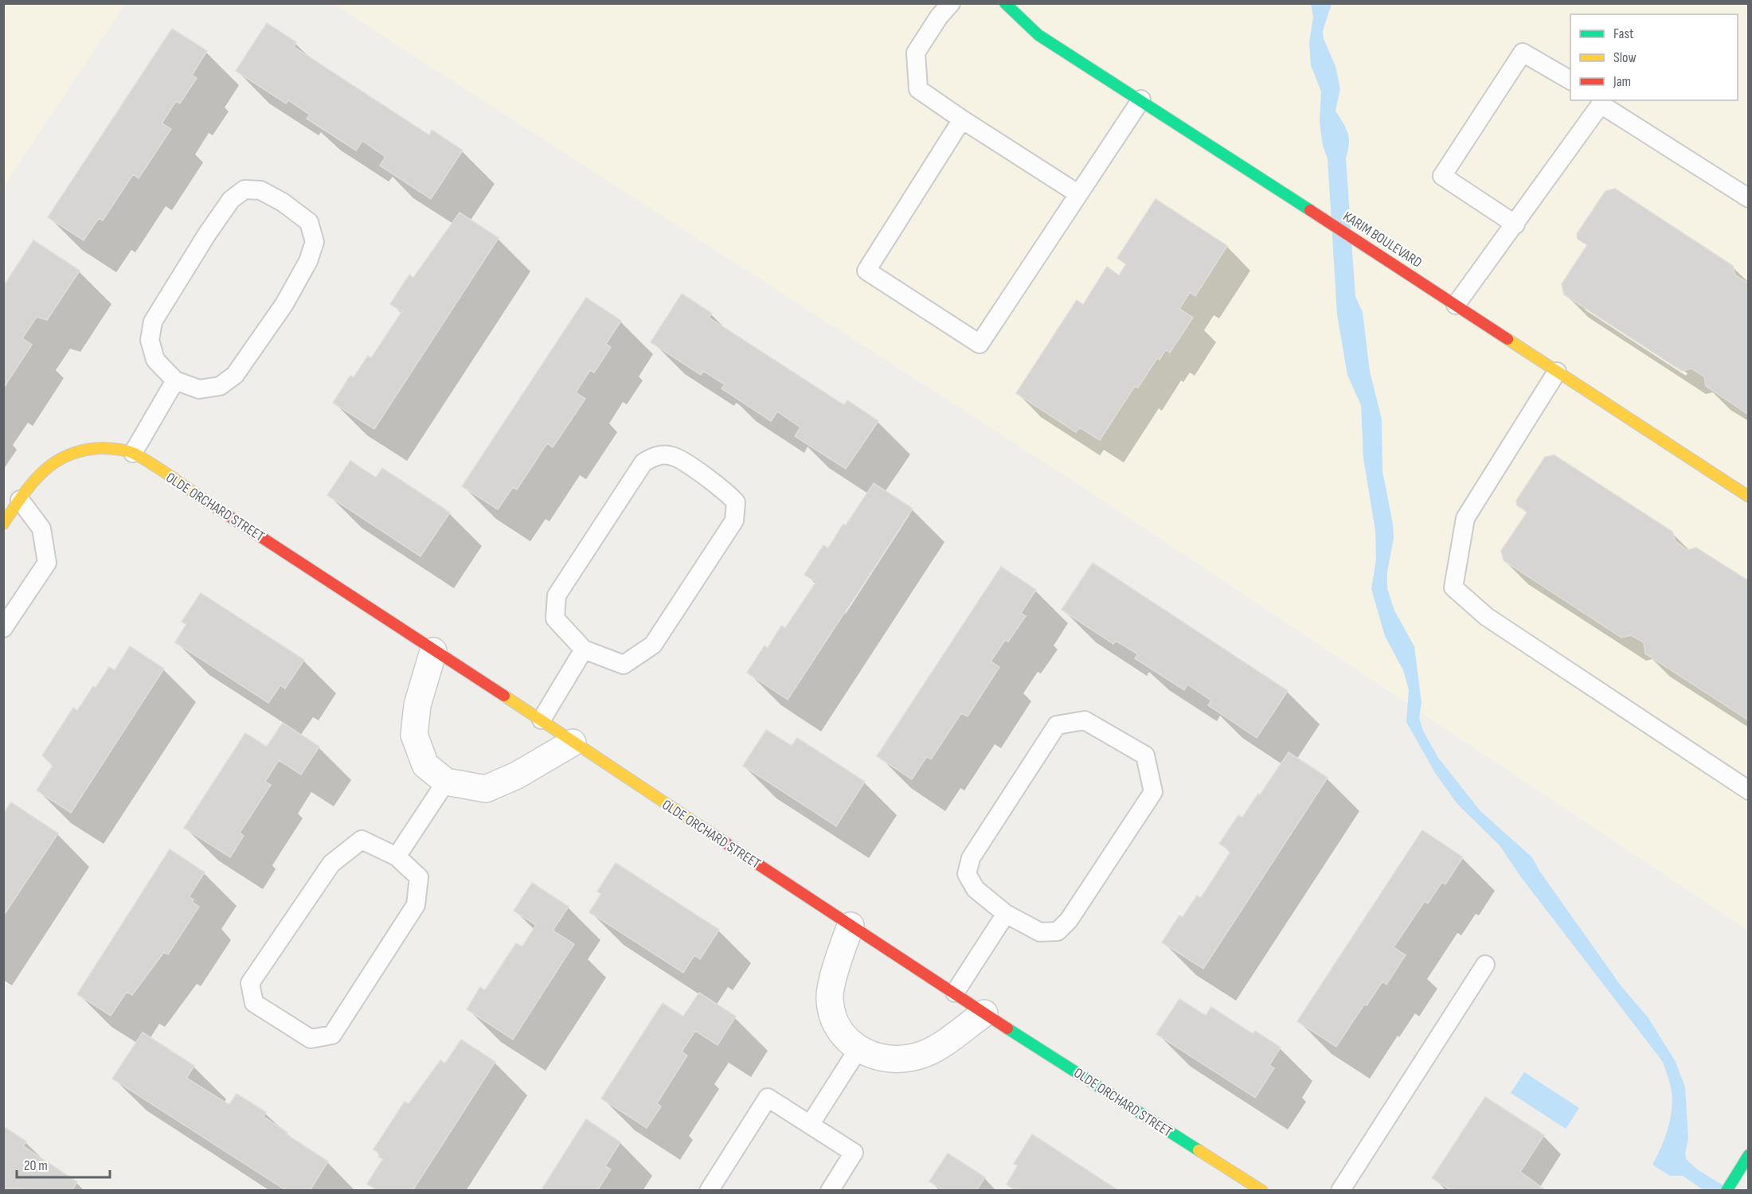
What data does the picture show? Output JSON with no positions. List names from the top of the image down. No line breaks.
{"streets":{"street":["KARIM BOULEVARD","OLDE ORCHARD STREET"]},"legend":["Fast","Slow","Jam"],"scale_bar":"20 m"}
